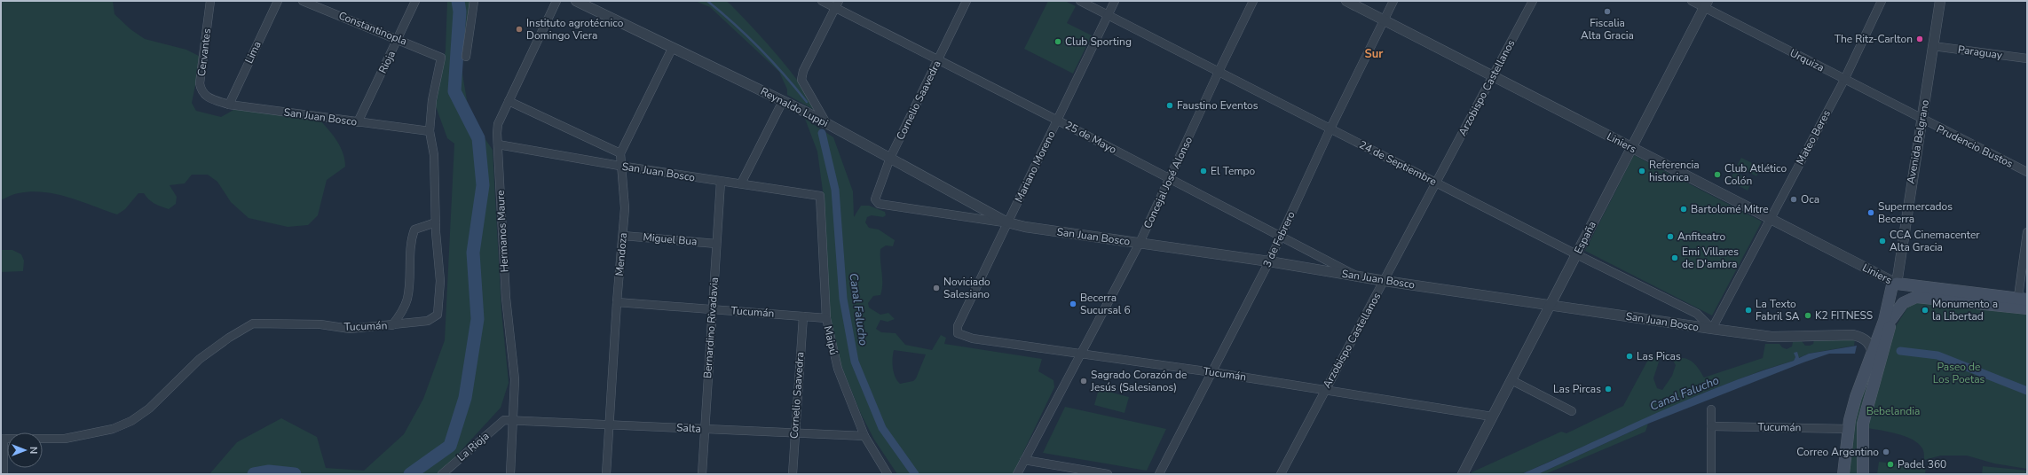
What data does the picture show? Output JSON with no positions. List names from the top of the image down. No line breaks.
{"streets":{"street":["Constantinopla","Cervantes","Lima","Paraguay","Urquiza","Rioja","Arzobispo Castellanos","Cornelio Saavedra","Reynaldo Luppi","San Juan Bosco","25 de Mayo","Mateo Beres","Avenida Belgrano","Liniers","Prudencio Bustos","24 de Septiembre","Mariano Moreno","Concejal José Alonso","Hermanos Maure","España","Miguel Bua","3 de Febrero","Mendoza","Tucumán","Bernardino Rivadavia","Maipú","Salta","La Rioja"]},"crossings":[["Constantinopla","Rioja"],["Constantinopla","San Juan Bosco"],["Cervantes","San Juan Bosco"],["Lima","San Juan Bosco"],["Paraguay","Avenida Belgrano"],["Urquiza","Mateo Beres"],["Urquiza","Avenida Belgrano"],["Urquiza","Prudencio Bustos"],["Urquiza","España"],["Rioja","San Juan Bosco"],["Arzobispo Castellanos","San Juan Bosco"],["Arzobispo Castellanos","Liniers"],["Arzobispo Castellanos","24 de Septiembre"],["Arzobispo Castellanos","Tucumán"],["Cornelio Saavedra","Reynaldo Luppi"],["Cornelio Saavedra","San Juan Bosco"],["Cornelio Saavedra","25 de Mayo"],["Cornelio Saavedra","Tucumán"],["Cornelio Saavedra","Salta"],["Reynaldo Luppi","San Juan Bosco"],["Reynaldo Luppi","Mariano Moreno"],["Reynaldo Luppi","Mendoza"],["San Juan Bosco","25 de Mayo"],["San Juan Bosco","Mateo Beres"],["San Juan Bosco","24 de Septiembre"],["San Juan Bosco","Mariano Moreno"],["San Juan Bosco","Concejal José Alonso"],["San Juan Bosco","Hermanos Maure"],["San Juan Bosco","España"],["San Juan Bosco","3 de Febrero"],["San Juan Bosco","Mendoza"],["San Juan Bosco","Bernardino Rivadavia"],["San Juan Bosco","Maipú"],["25 de Mayo","Mariano Moreno"],["25 de Mayo","Concejal José Alonso"],["25 de Mayo","3 de Febrero"],["Mateo Beres","Liniers"],["Mateo Beres","24 de Septiembre"],["Avenida Belgrano","Liniers"],["Avenida Belgrano","Prudencio Bustos"],["Liniers","España"],["Liniers","3 de Febrero"],["24 de Septiembre","Mariano Moreno"],["24 de Septiembre","Concejal José Alonso"],["24 de Septiembre","España"],["24 de Septiembre","3 de Febrero"],["Mariano Moreno","Tucumán"],["Concejal José Alonso","Tucumán"],["Hermanos Maure","Salta"],["Hermanos Maure","La Rioja"],["España","Tucumán"],["Miguel Bua","Mendoza"],["Miguel Bua","Bernardino Rivadavia"],["3 de Febrero","Tucumán"],["Mendoza","Tucumán"],["Mendoza","Salta"],["Tucumán","Bernardino Rivadavia"],["Tucumán","Maipú"],["Bernardino Rivadavia","Salta"],["Maipú","Salta"]],"districts":["Sur"],"water":["Canal Falucho"],"parks":["Paseo de Los Poetas","Bebelandia"],"places":["Fiscalia Alta Gracia","Instituto agrotécnico Domingo Viera","The Ritz-Carlton","Club Sporting","Faustino Eventos","El Tempo","Referencia historica","Club Atlético Colón","Oca","Bartolomé Mitre","Supermercados Becerra","Anfiteatro","CCA Cinemacenter Alta Gracia","Emi Villares de D'ambra","Noviciado Salesiano","Becerra Sucursal 6","La Texto Fabril SA","Monumento a la Libertad","K2 FITNESS","Las Picas","Sagrado Corazón de Jesús (Salesianos)","Las Pircas","Correo Argentino","Padel 360"],"north":"right"}
